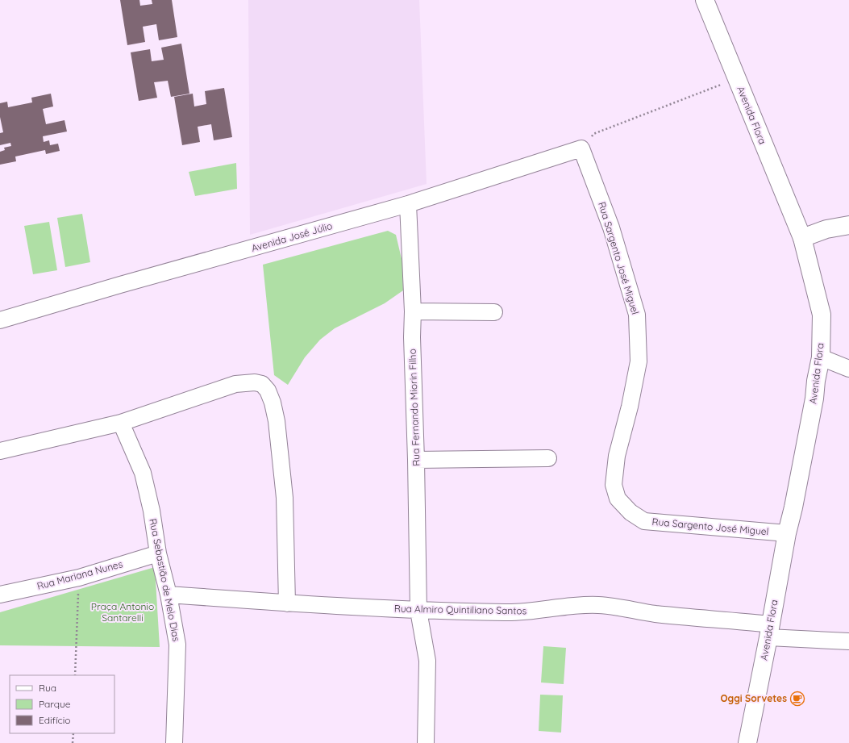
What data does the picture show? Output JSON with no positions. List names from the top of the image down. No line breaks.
{"streets":{"main road":["Avenida Flora"],"street":["Avenida José Júlio","Rua Sargento José Miguel","Rua Fernando Miorin Filho","Rua Mariana Nunes","Rua Sebastião de Melo Dias","Rua Almiro Quintiliano Santos"]},"crossings":[["Avenida Flora","Rua Sargento José Miguel"],["Avenida Flora","Rua Almiro Quintiliano Santos"],["Avenida José Júlio","Rua Sargento José Miguel"],["Avenida José Júlio","Rua Fernando Miorin Filho"],["Rua Fernando Miorin Filho","Rua Almiro Quintiliano Santos"],["Rua Mariana Nunes","Rua Sebastião de Melo Dias"],["Rua Sebastião de Melo Dias","Rua Almiro Quintiliano Santos"]],"parks":["Praça Antonio Santarelli"],"places":{"cafe":["Oggi Sorvetes"]},"legend":["Rua","Parque","Edifício"]}
